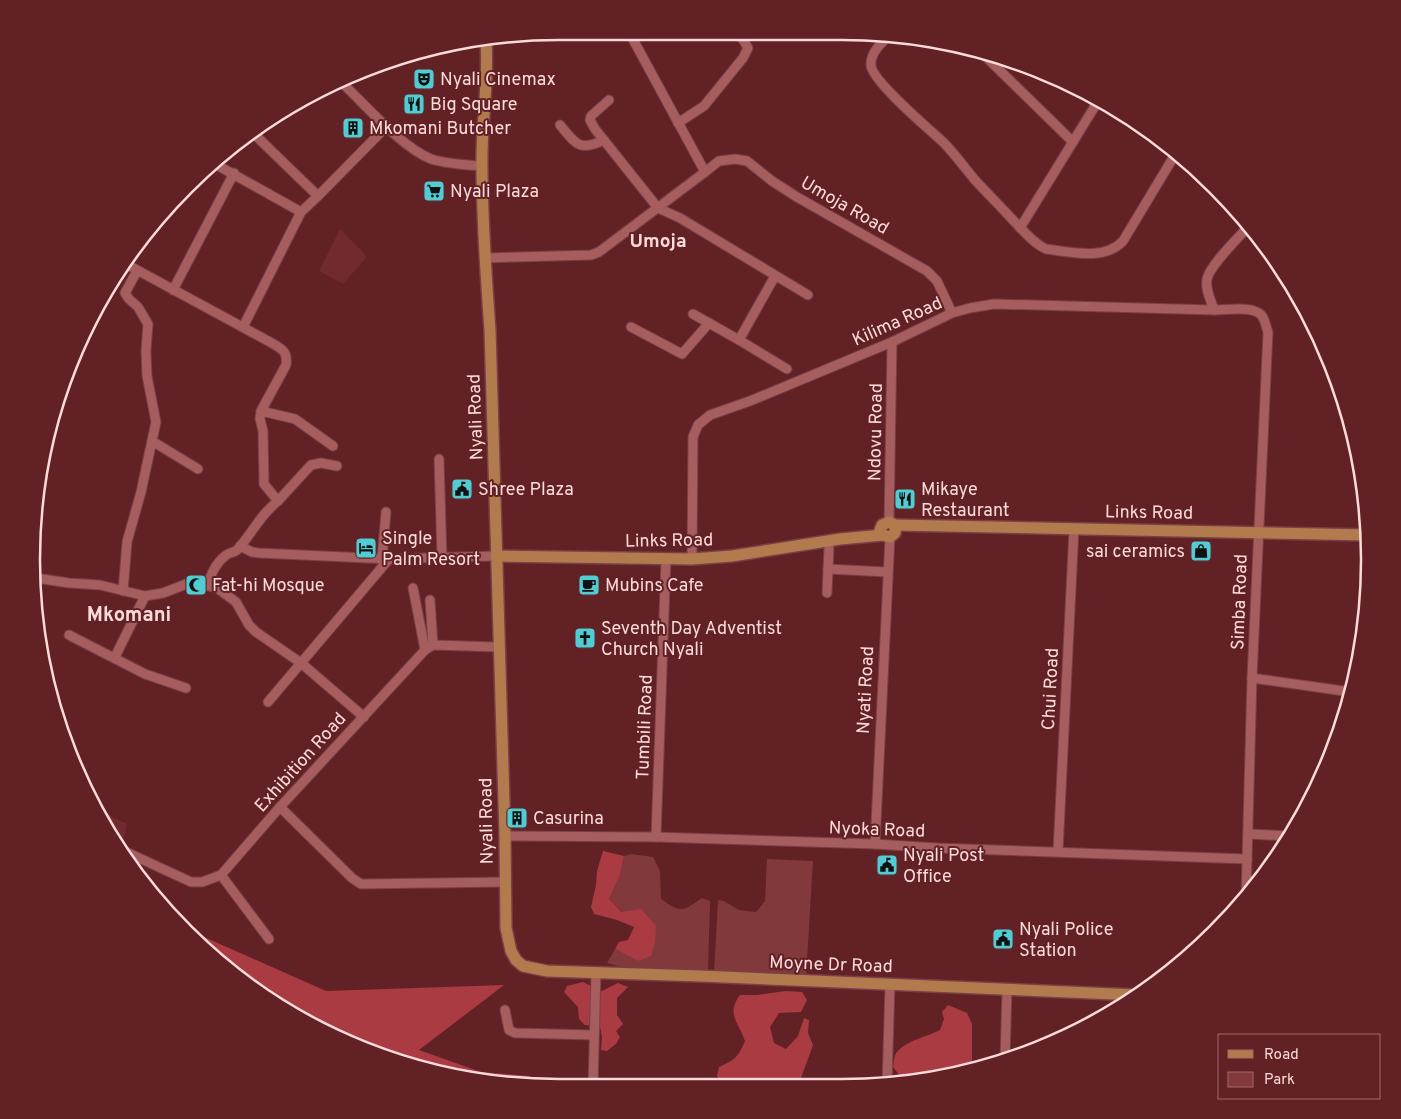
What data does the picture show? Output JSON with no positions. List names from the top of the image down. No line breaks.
{"streets":{"main road":["Nyali Road","Links Road","Moyne Dr Road"],"street":["Umoja Road","Kilima Road","Ndovu Road","Simba Road","Chui Road","Nyati Road","Tumbili Road","Exhibition Road","Nyoka Road"]},"crossings":[["Umoja Road","Kilima Road"],["Umoja Road","Nyali Road"],["Kilima Road","Ndovu Road"],["Kilima Road","Links Road"],["Kilima Road","Simba Road"],["Nyali Road","Links Road"],["Nyali Road","Nyoka Road"],["Nyali Road","Moyne Dr Road"],["Ndovu Road","Links Road"],["Ndovu Road","Nyati Road"],["Links Road","Simba Road"],["Links Road","Chui Road"],["Links Road","Nyati Road"],["Links Road","Tumbili Road"],["Simba Road","Nyoka Road"],["Chui Road","Nyoka Road"],["Nyati Road","Nyoka Road"],["Tumbili Road","Nyoka Road"]],"districts":["Umoja","Mkomani"],"places":{"theatre":["Nyali Cinemax"],"restaurant":["Big Square","Mikaye Restaurant"],"building":["Mkomani Butcher","Casurina"],"supermarket":["Nyali Plaza"],"public building":["Shree Plaza","Nyali Post Office","Nyali Police Station"],"hotel":["Single Palm Resort"],"shop":["sai ceramics"],"mosque":["Fat-hi Mosque"],"cafe":["Mubins Cafe"],"church":["Seventh Day Adventist Church Nyali"]},"legend":["Road","Park"]}
